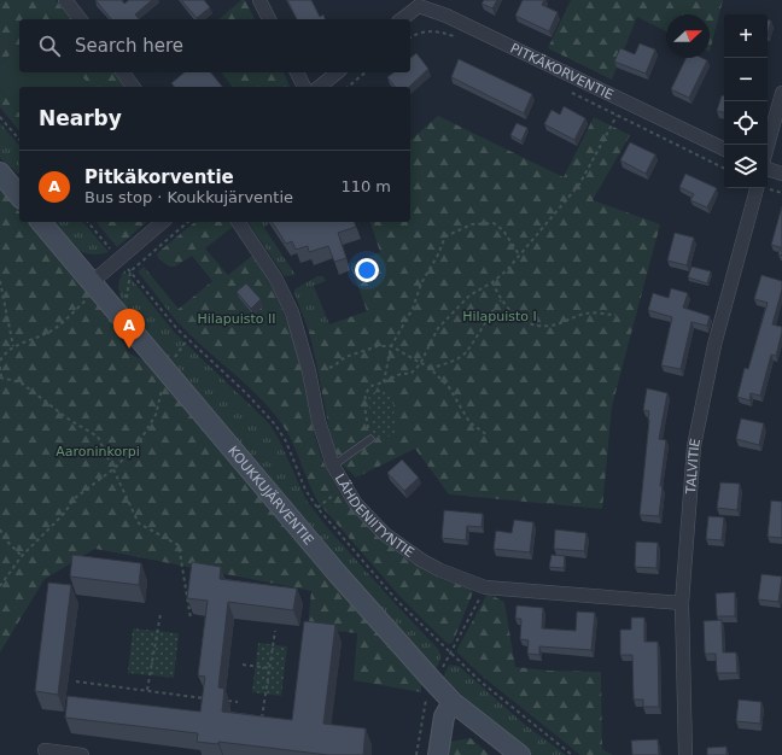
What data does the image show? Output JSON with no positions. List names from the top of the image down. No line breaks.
{"streets":{"street":["PITKÄKORVENTIE","TALVITIE","KOUKKUJÄRVENTIE","LÄHDENIITYNTIE"]},"crossings":[["TALVITIE","LÄHDENIITYNTIE"]],"parks":["Hilapuisto I","Hilapuisto II","Aaroninkorpi"],"north":"right","page":{"map_buttons":["+","−"],"search":"Search here","heading":"Nearby","list":[{"mark":"A","name":"Pitkäkorventie","note":"Bus stop · Koukkujärventie","value":"110 m"}],"pins":"A"}}
